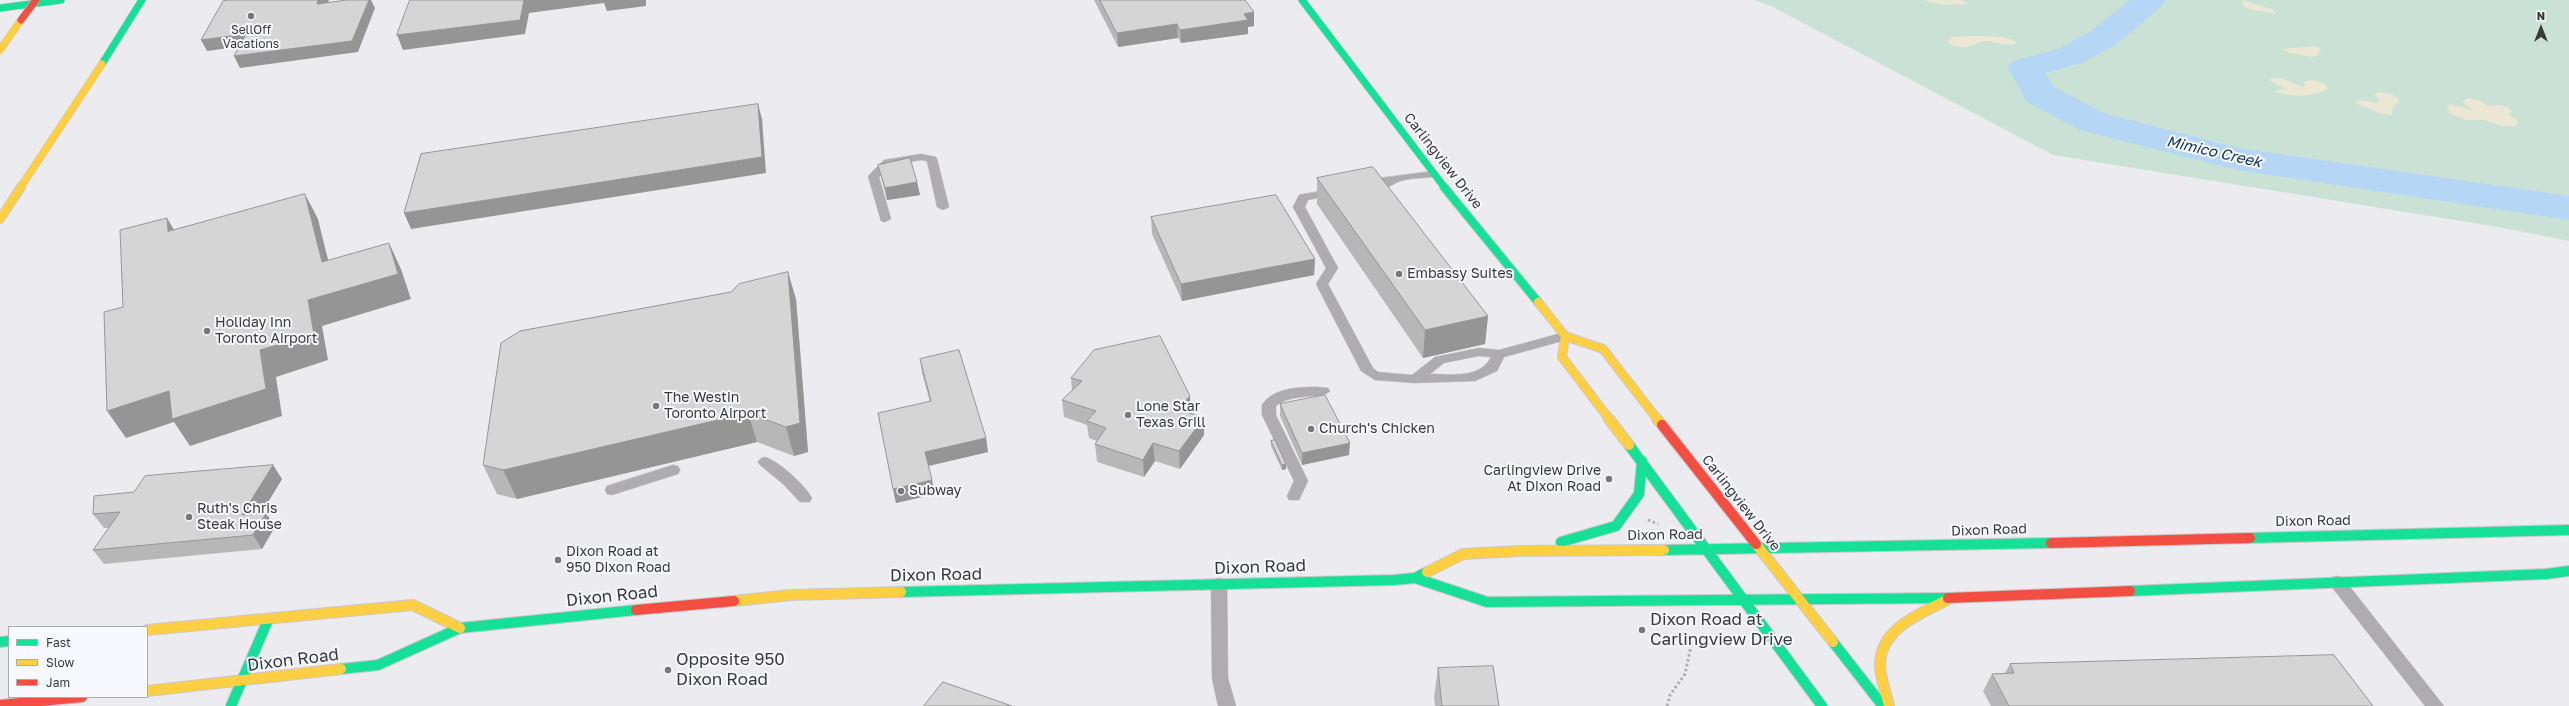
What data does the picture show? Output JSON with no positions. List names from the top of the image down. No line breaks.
{"streets":{"main road":["Carlingview Drive","Dixon Road"]},"crossings":[["Carlingview Drive","Dixon Road"]],"water":["Mimico Creek"],"places":["SellOff Vacations","Embassy Suites","Holiday Inn Toronto Airport","The Westin Toronto Airport","Lone Star Texas Grill","Church's Chicken","Carlingview Drive At Dixon Road","Subway","Ruth's Chris Steak House","Dixon Road at 950 Dixon Road","Dixon Road at Carlingview Drive","Opposite 950 Dixon Road"],"legend":["Fast","Slow","Jam"],"north":"top"}
